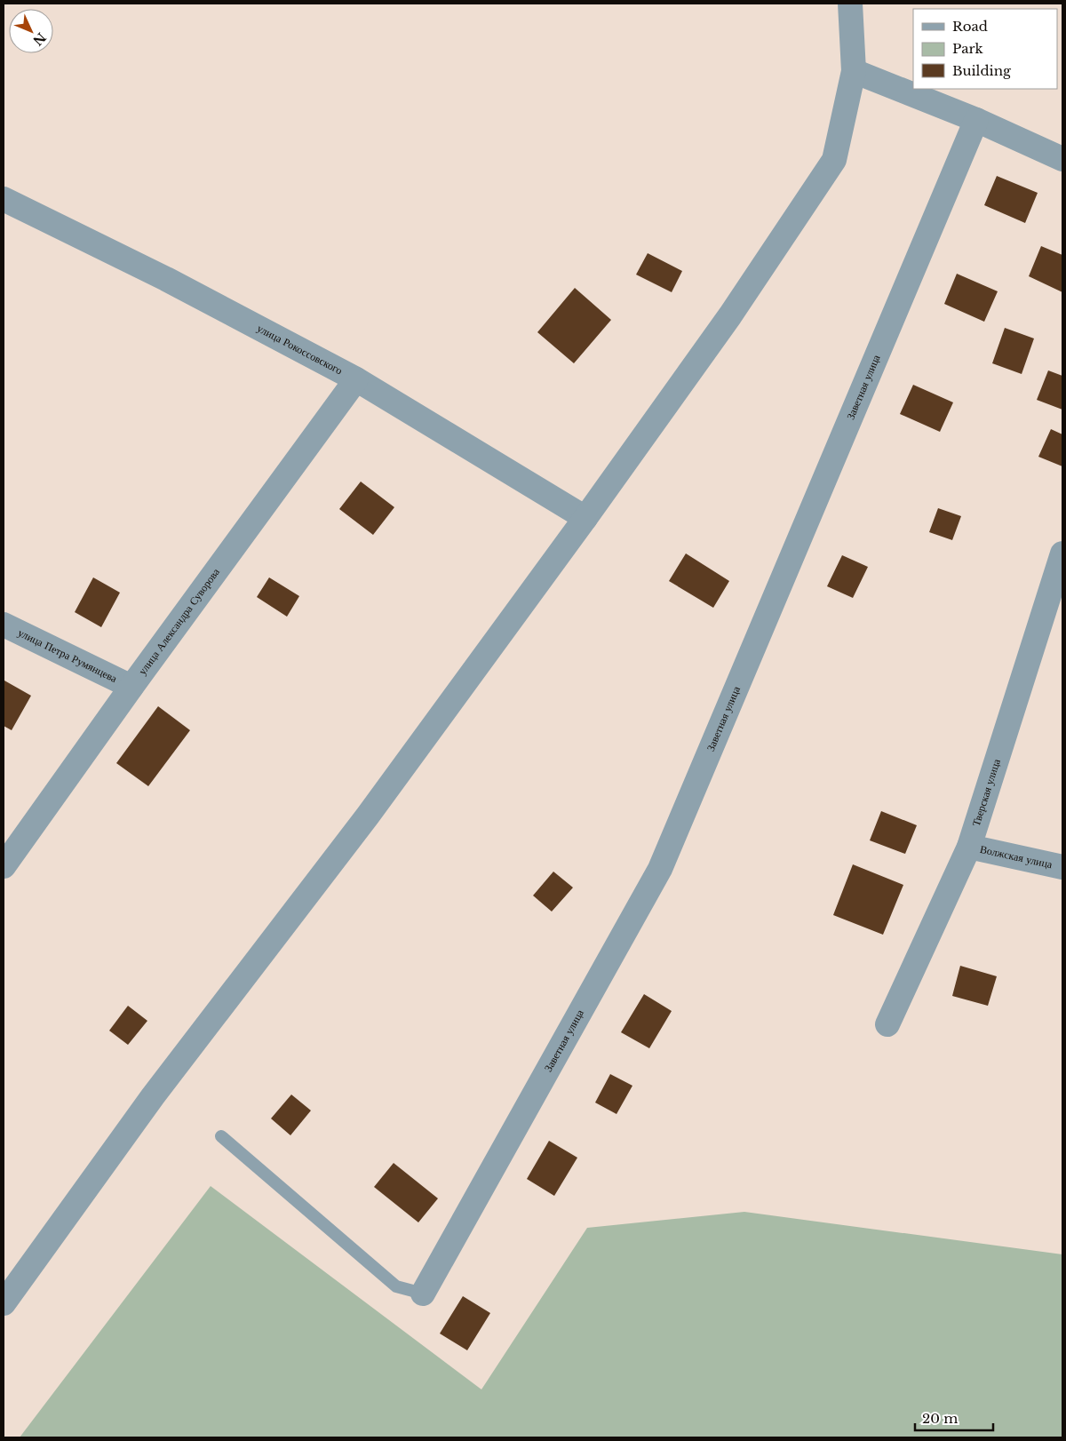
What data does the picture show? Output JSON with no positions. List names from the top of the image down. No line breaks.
{"streets":{"street":["улица Рокоссовского","Заветная улица","улица Александра Суворова","улица Петра Румянцева","Тверская улица","Волжская улица"]},"crossings":[["улица Рокоссовского","улица Александра Суворова"],["улица Александра Суворова","улица Петра Румянцева"],["Тверская улица","Волжская улица"]],"legend":["Road","Park","Building"],"scale_bar":"20 m","north":"bottom right"}
